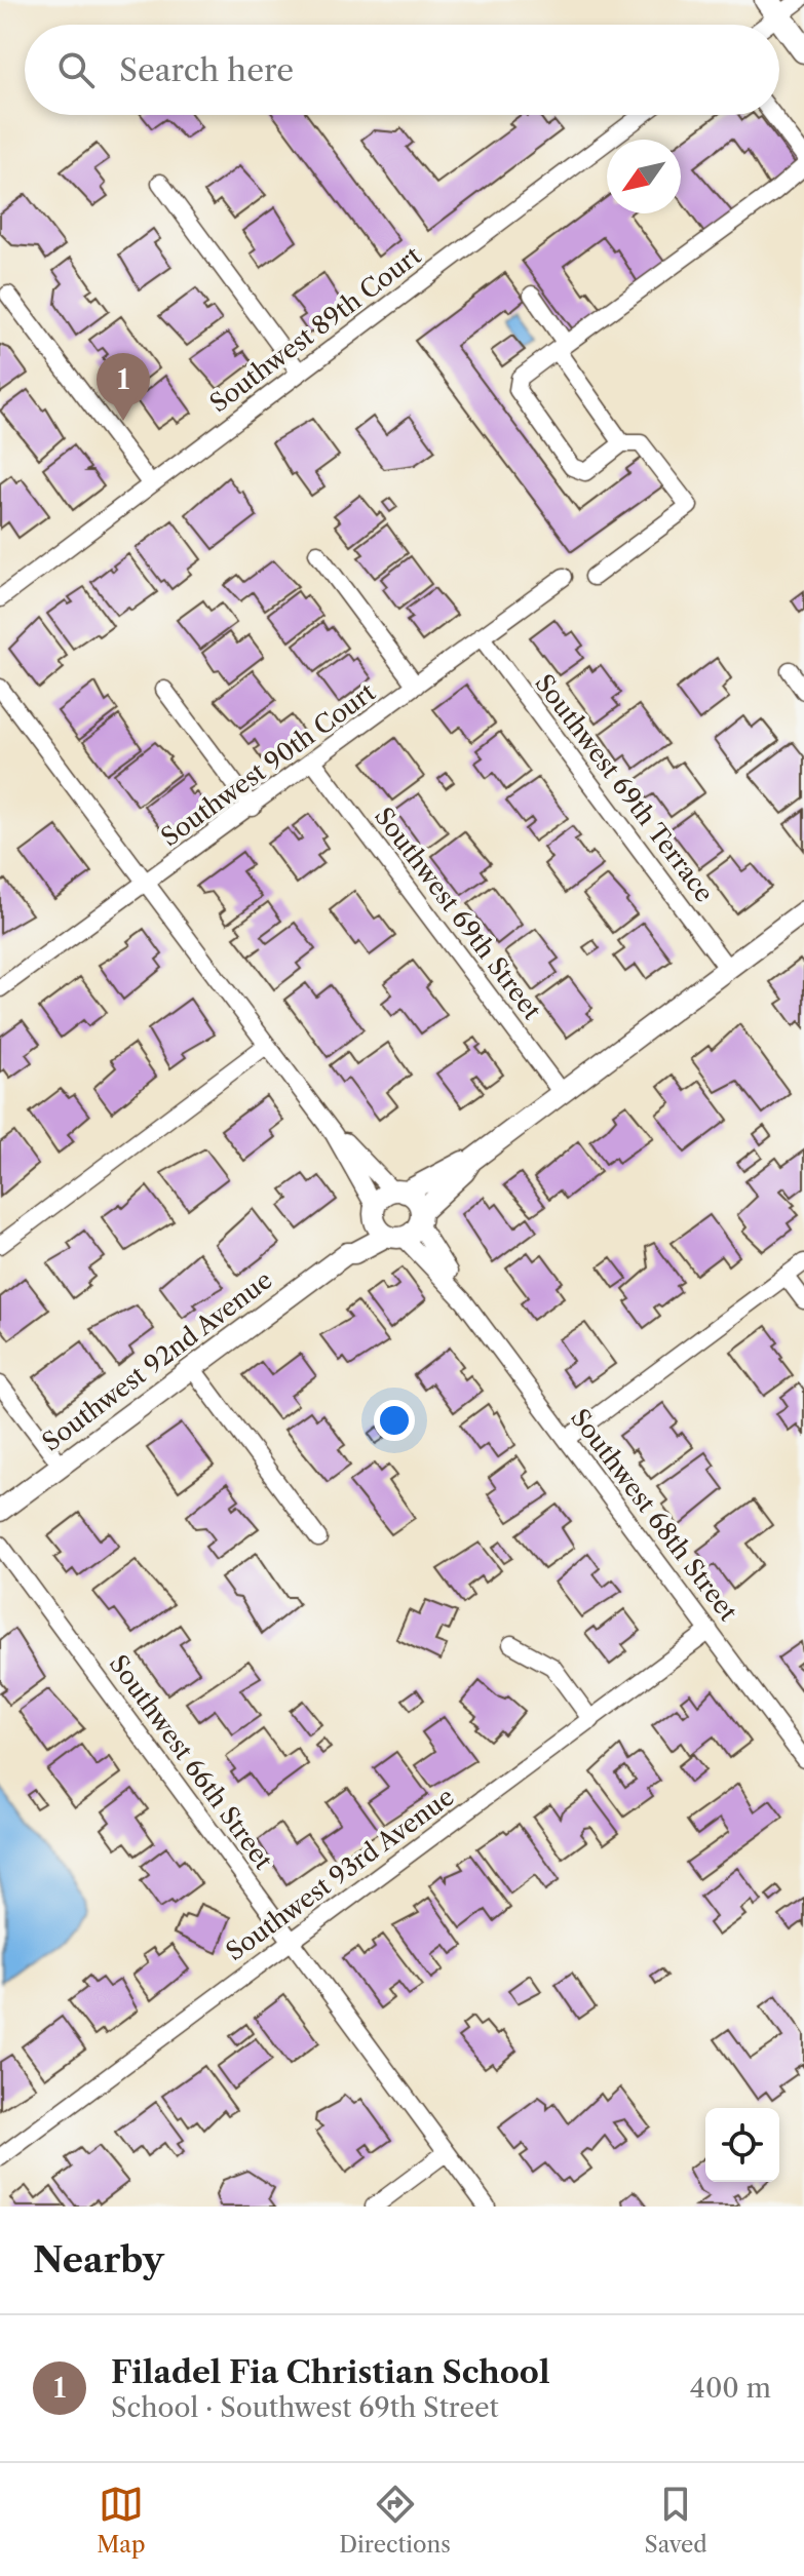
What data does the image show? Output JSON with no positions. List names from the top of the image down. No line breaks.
{"streets":{"street":["Southwest 89th Court","Southwest 90th Court","Southwest 69th Terrace","Southwest 69th Street","Southwest 92nd Avenue","Southwest 68th Street","Southwest 66th Street","Southwest 93rd Avenue"]},"crossings":[["Southwest 90th Court","Southwest 69th Terrace"],["Southwest 90th Court","Southwest 69th Street"],["Southwest 90th Court","Southwest 68th Street"],["Southwest 69th Terrace","Southwest 92nd Avenue"],["Southwest 69th Street","Southwest 92nd Avenue"],["Southwest 92nd Avenue","Southwest 68th Street"],["Southwest 68th Street","Southwest 93rd Avenue"],["Southwest 66th Street","Southwest 93rd Avenue"]],"north":"bottom left","page":{"search":"Search here","pins":"1","heading":"Nearby","list":[{"mark":"1","name":"Filadel Fia Christian School","note":"School · Southwest 69th Street","value":"400 m"}],"nav":["Map","Directions","Saved"]}}
